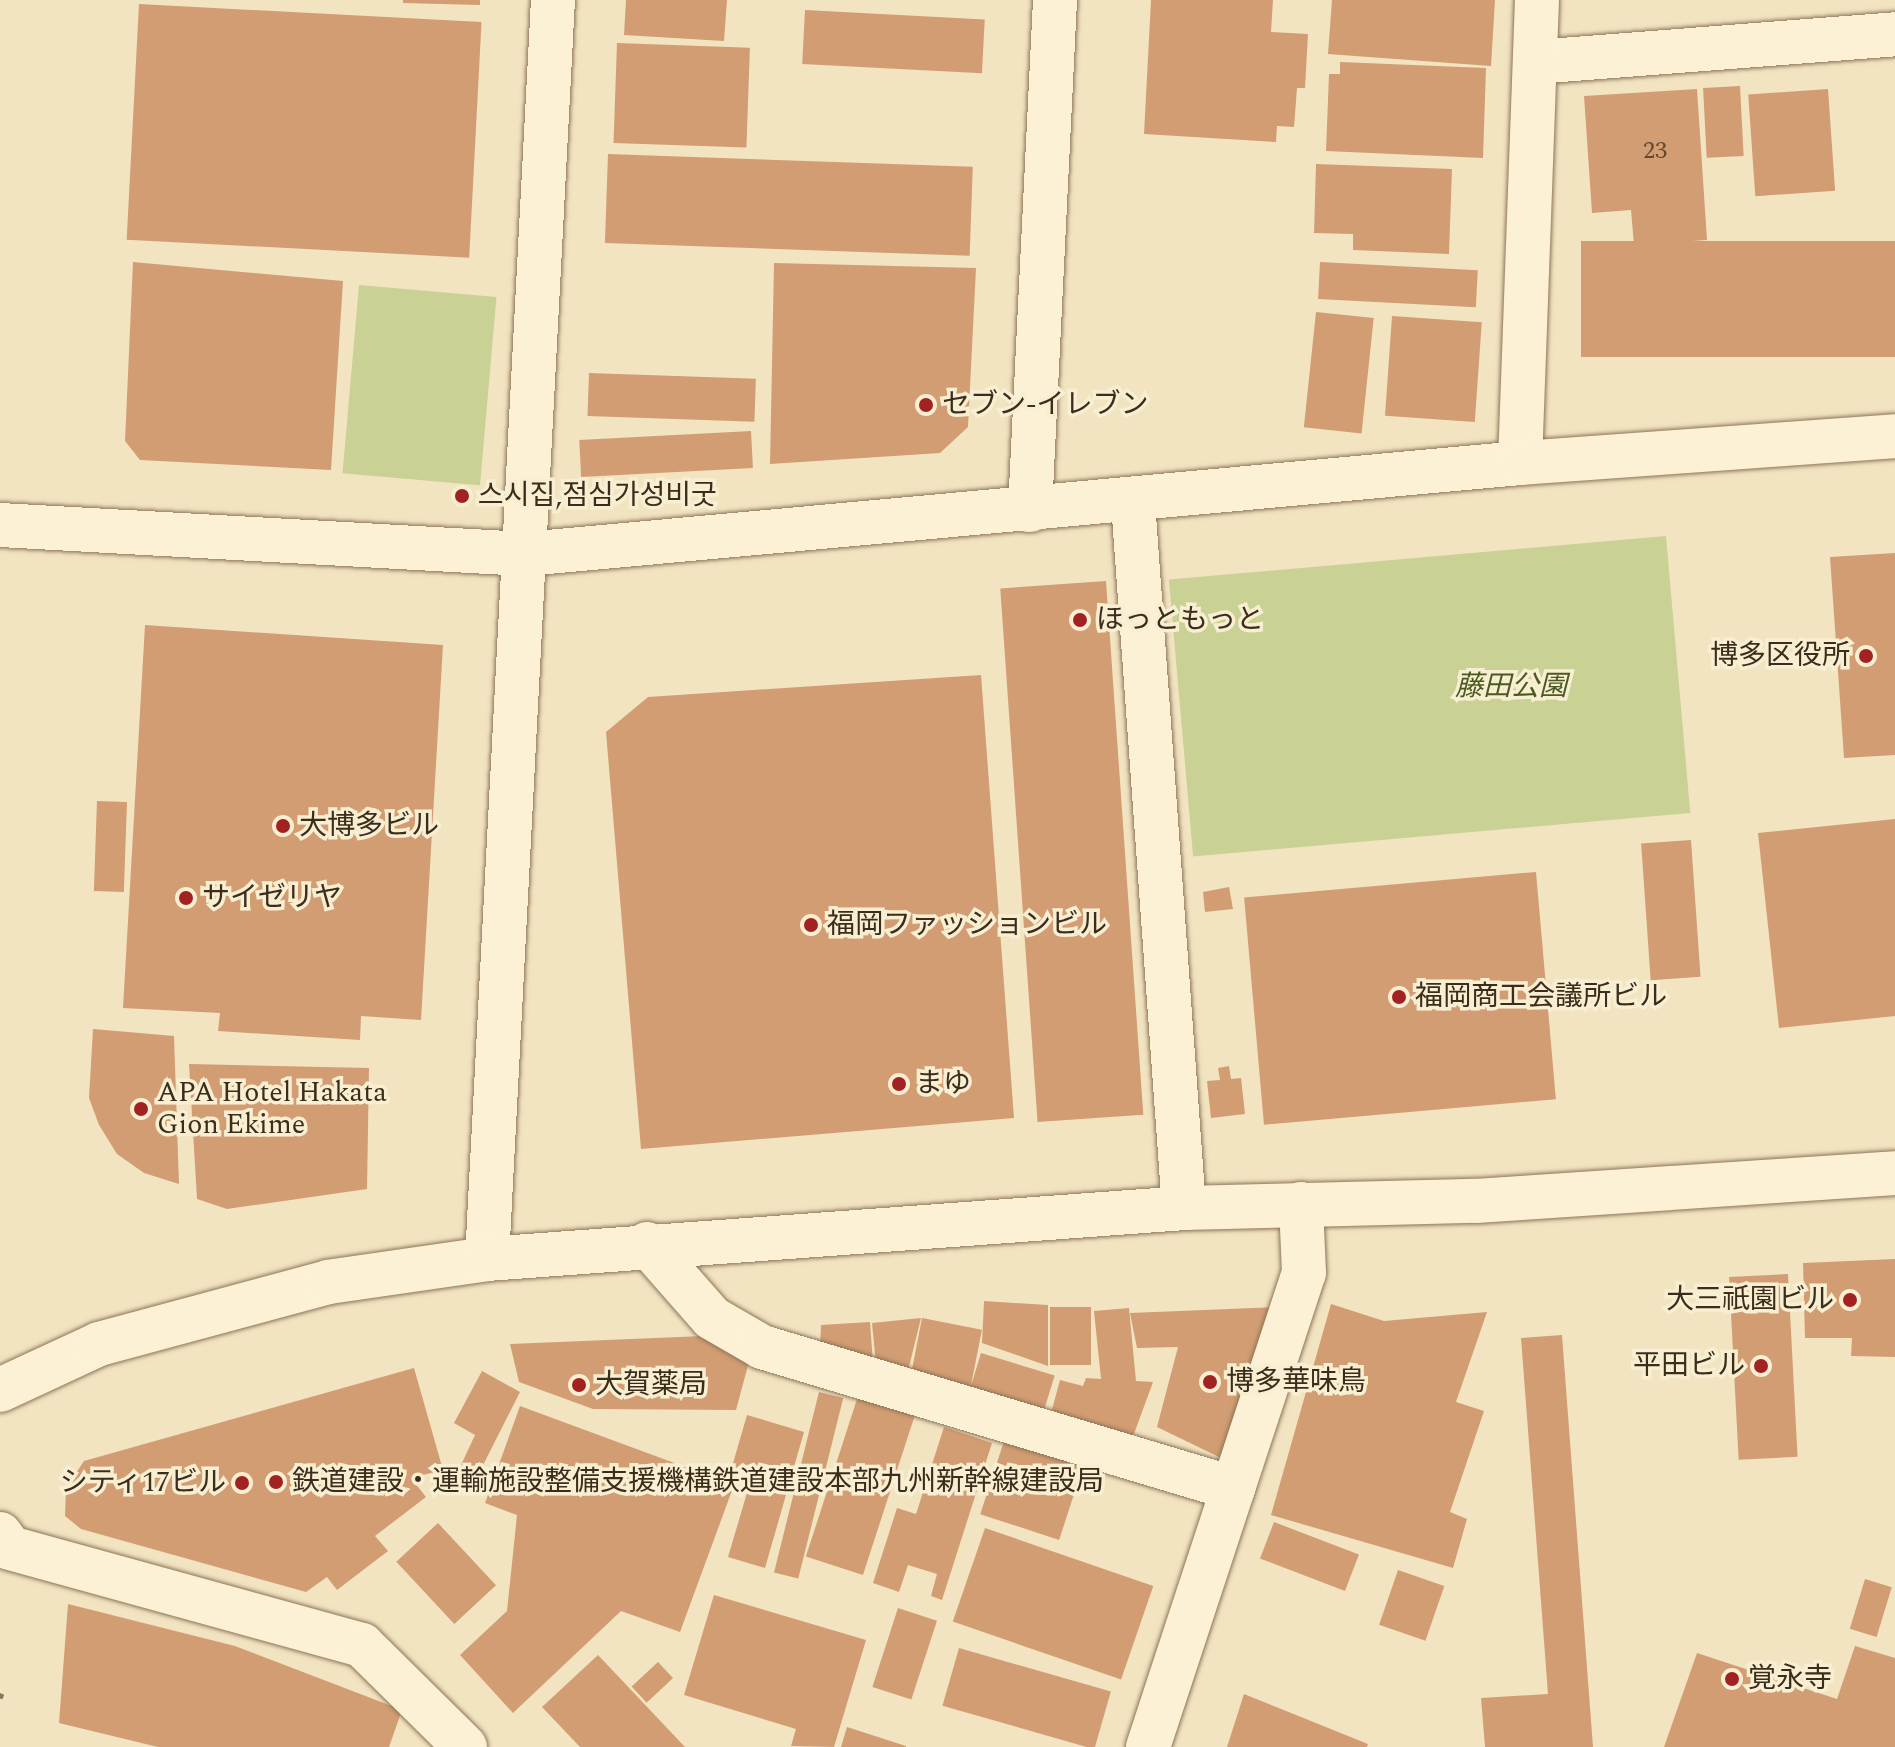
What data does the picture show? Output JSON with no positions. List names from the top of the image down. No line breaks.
{"parks":["藤田公園"],"places":["セブン-イレブン","스시집,점심가성비굿","ほっともっと","博多区役所","大博多ビル","サイゼリヤ","福岡ファッションビル","福岡商工会議所ビル","まゆ","APA Hotel Hakata Gion Ekime","大三祇園ビル","平田ビル","博多華味鳥","大賀薬局","鉄道建設・運輸施設整備支援機構鉄道建設本部九州新幹線建設局","シティ17ビル","覚永寺"],"house_numbers":["23"]}
